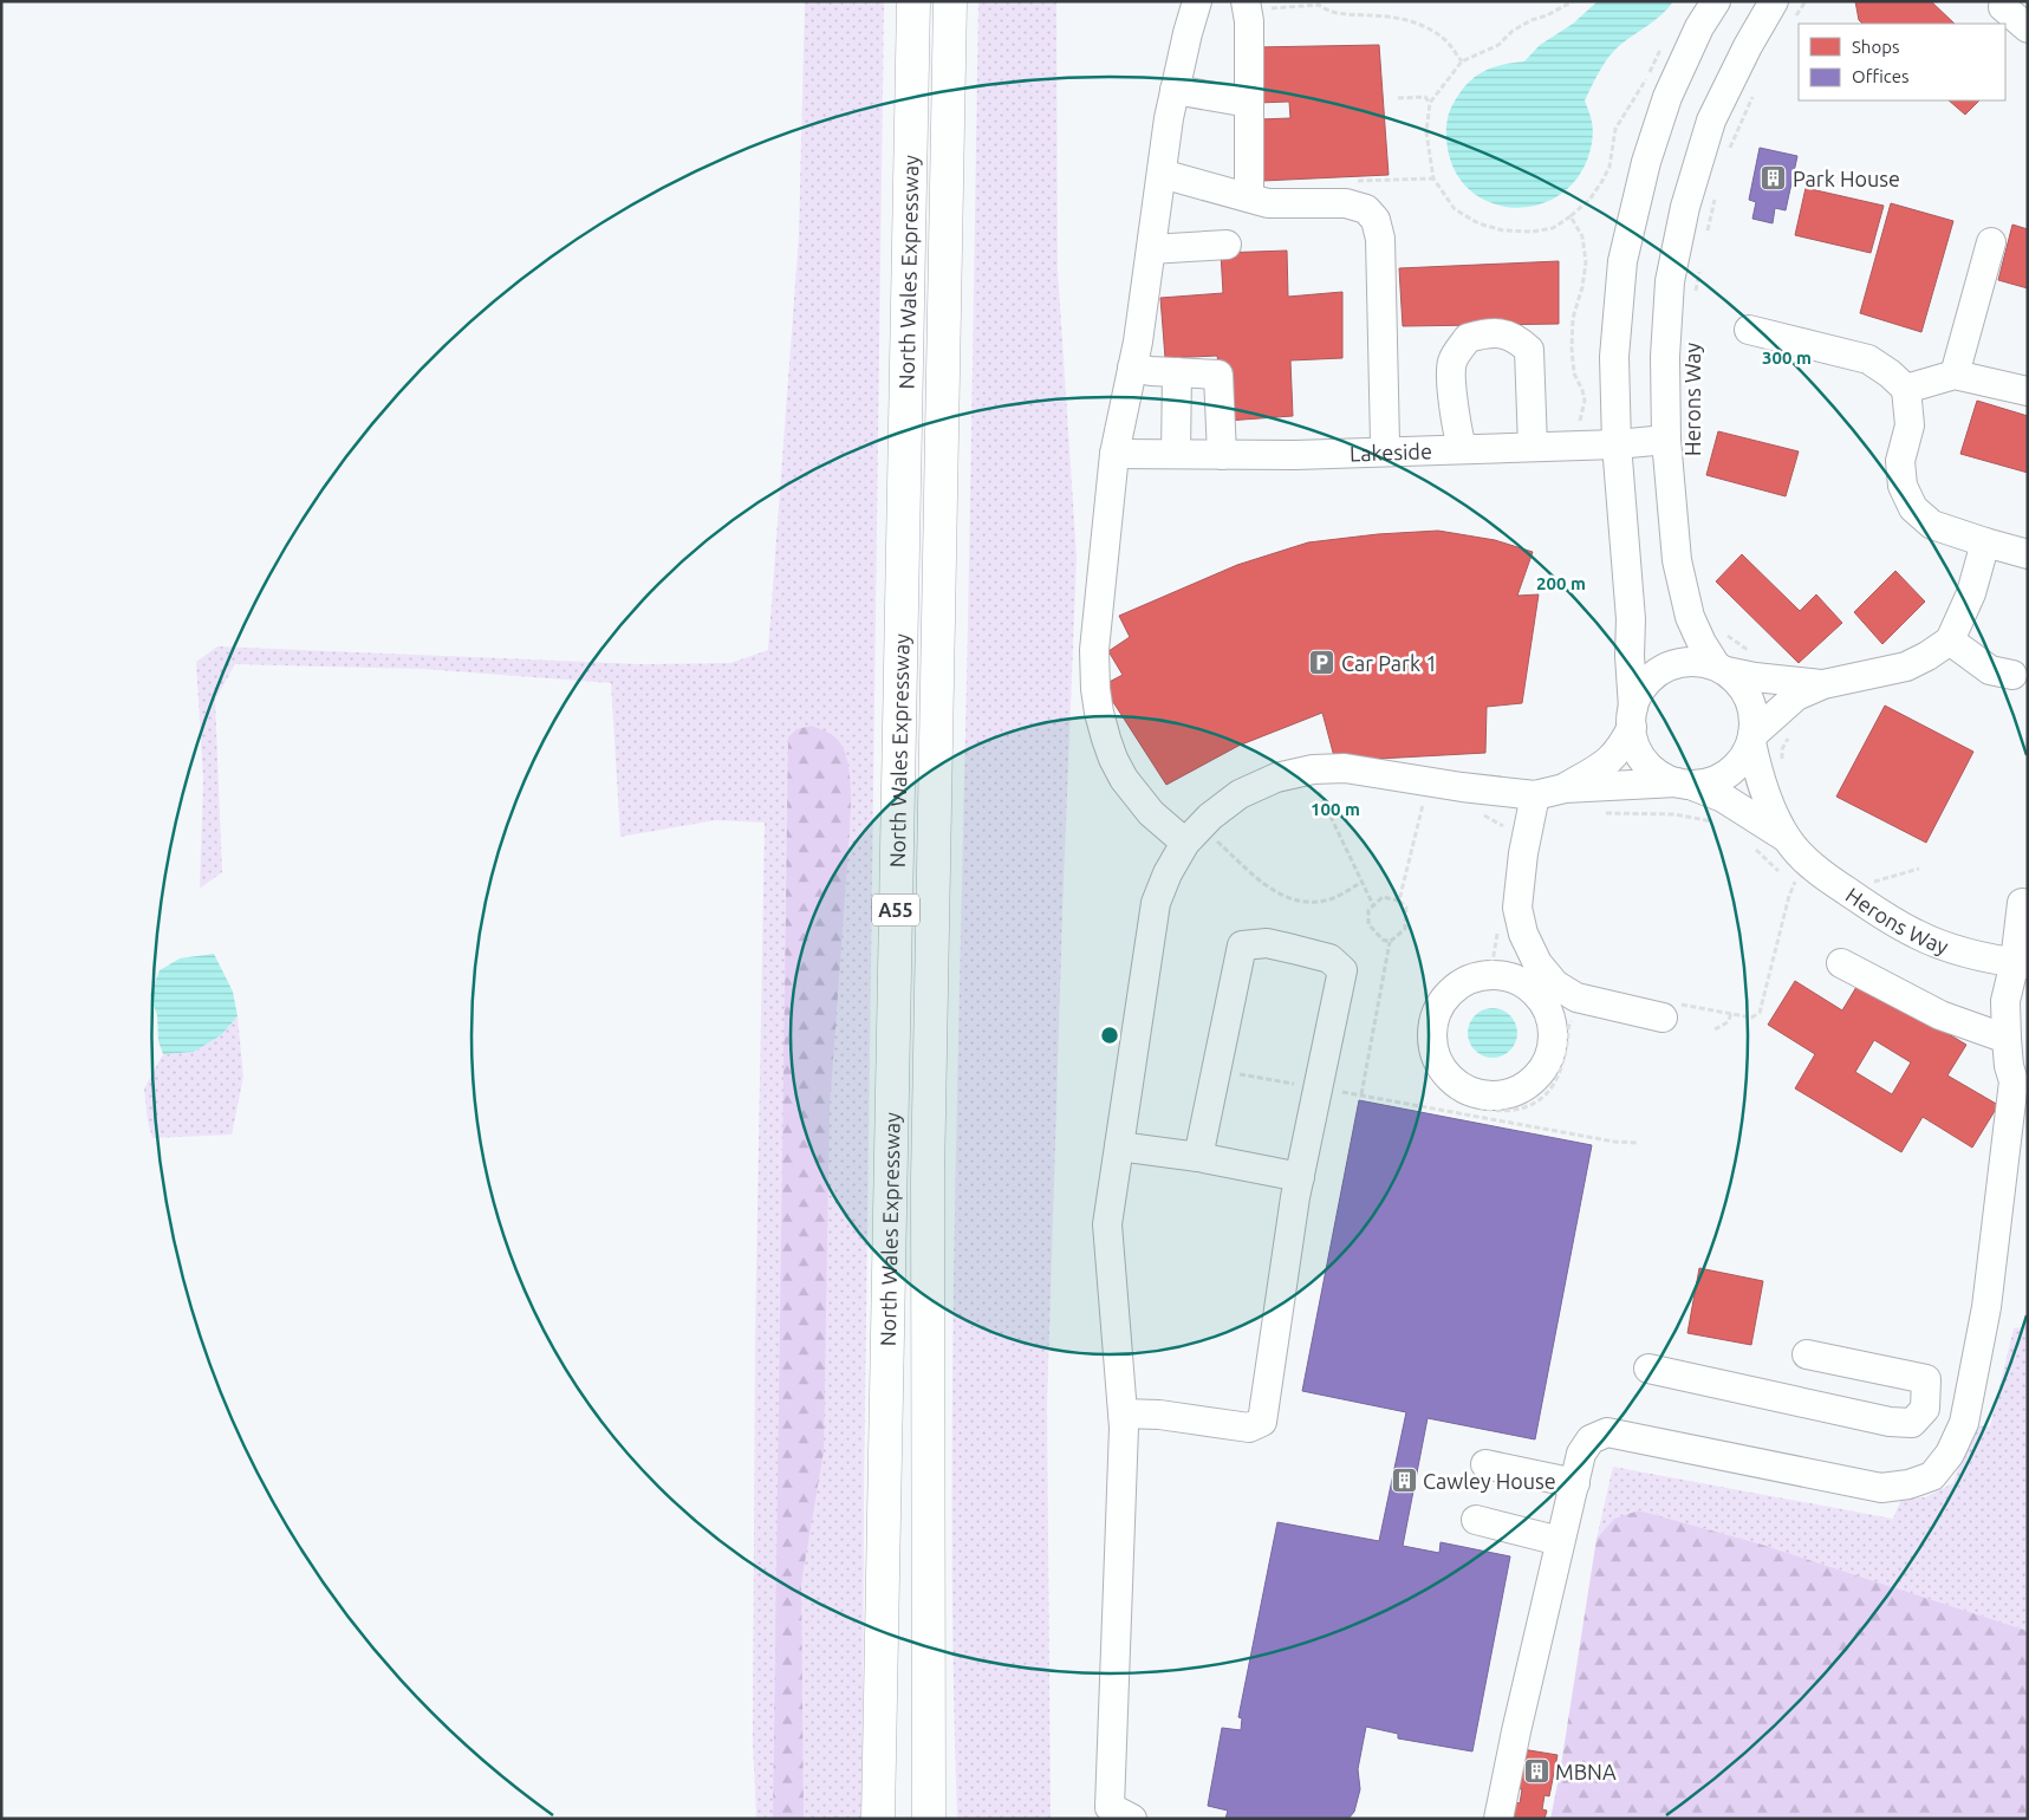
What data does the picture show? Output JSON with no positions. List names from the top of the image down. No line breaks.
{"streets":{"highway":["North Wales Expressway","A55"],"street":["Herons Way","Lakeside"]},"crossings":[["Herons Way","Lakeside"]],"places":{"building":["Park House","Cawley House","MBNA"],"parking":["Car Park 1"]},"legend":["Shops","Offices"],"rings":["300 m","200 m","100 m"]}
